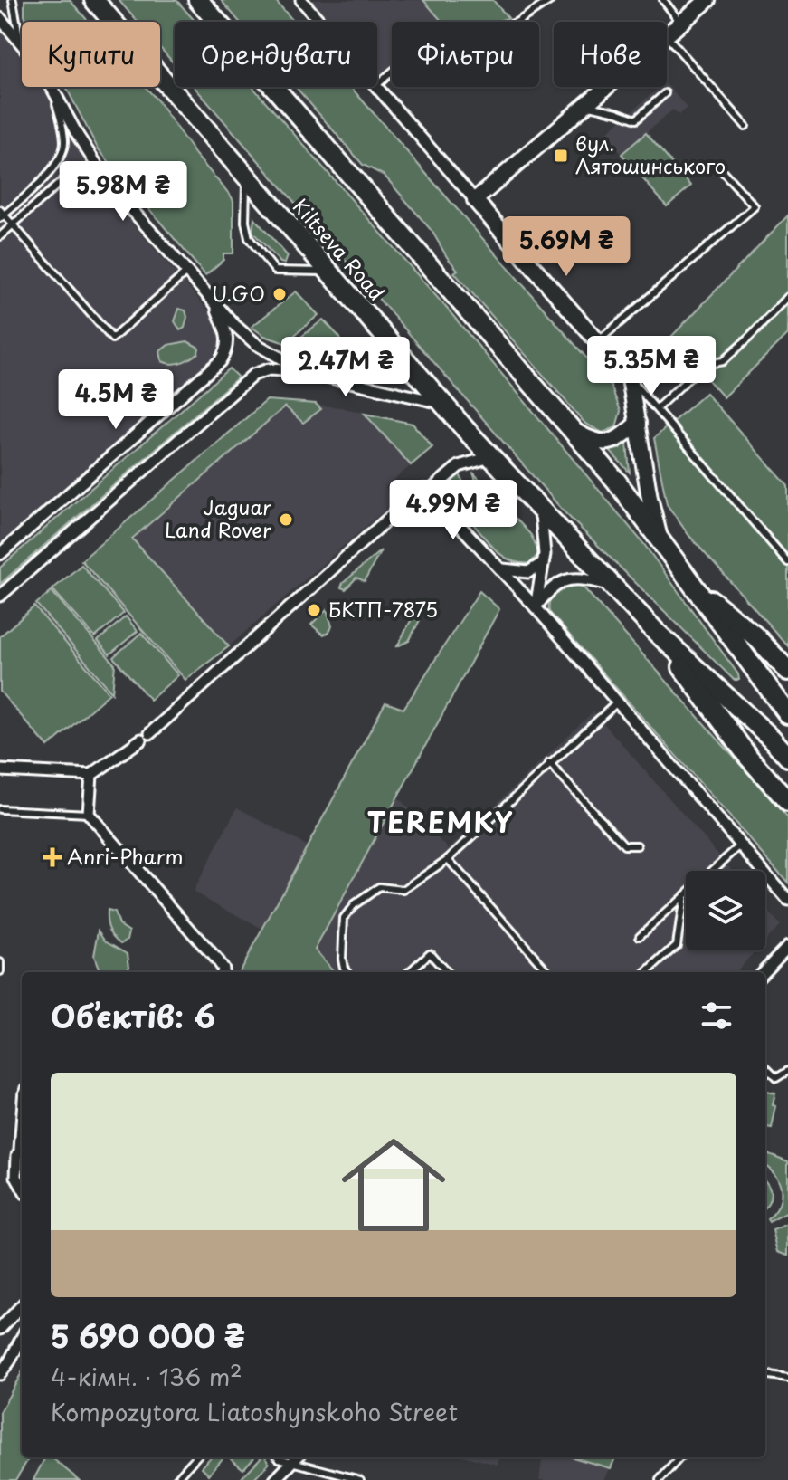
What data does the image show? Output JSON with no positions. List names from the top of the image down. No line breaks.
{"streets":{"highway":["Kiltseva Road"]},"districts":["TEREMKY"],"places":{"transit":["вул. Лятошинського"],"other":["U.GO","Jaguar Land Rover","БКТП-7875"],"health":["Anri-Pharm"]},"page":{"chip":["Купити","Орендувати","Фільтри","Нове"],"price":["5.98M ₴","5.69M ₴","5.35M ₴","2.47M ₴","4.5M ₴","4.99M ₴"],"heading":"Об’єктів: 6","list":[{"name":"5 690 000 ₴","note":"4-кімн. · 136 m² · Kompozytora Liatoshynskoho Street"}]}}
